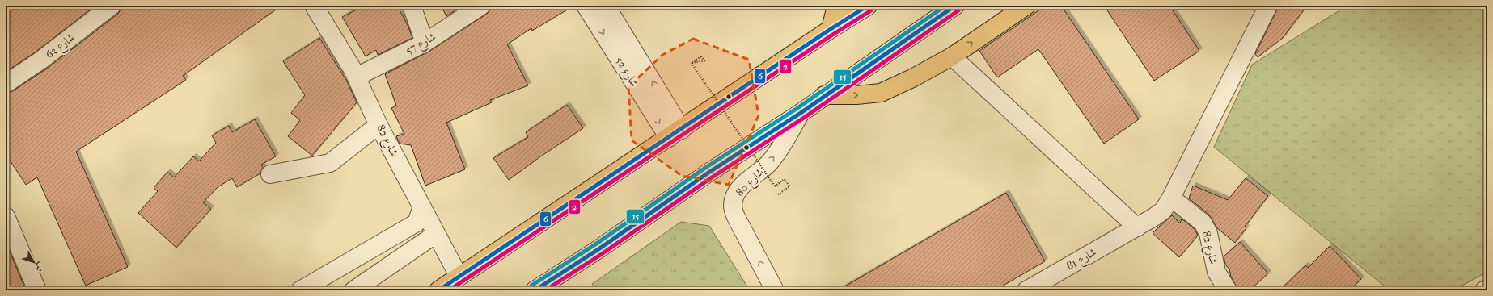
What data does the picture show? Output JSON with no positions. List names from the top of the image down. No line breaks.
{"streets":{"street":["شارع 57","شارع 63","شارع 52","شارع 82","شارع 80","شارع 81"]},"crossings":[["شارع 57","شارع 82"],["شارع 82","شارع 81"]],"one_way":["شارع 80"],"lines":["transit line 6","transit line 15","transit line 2"],"north":"bottom right"}
